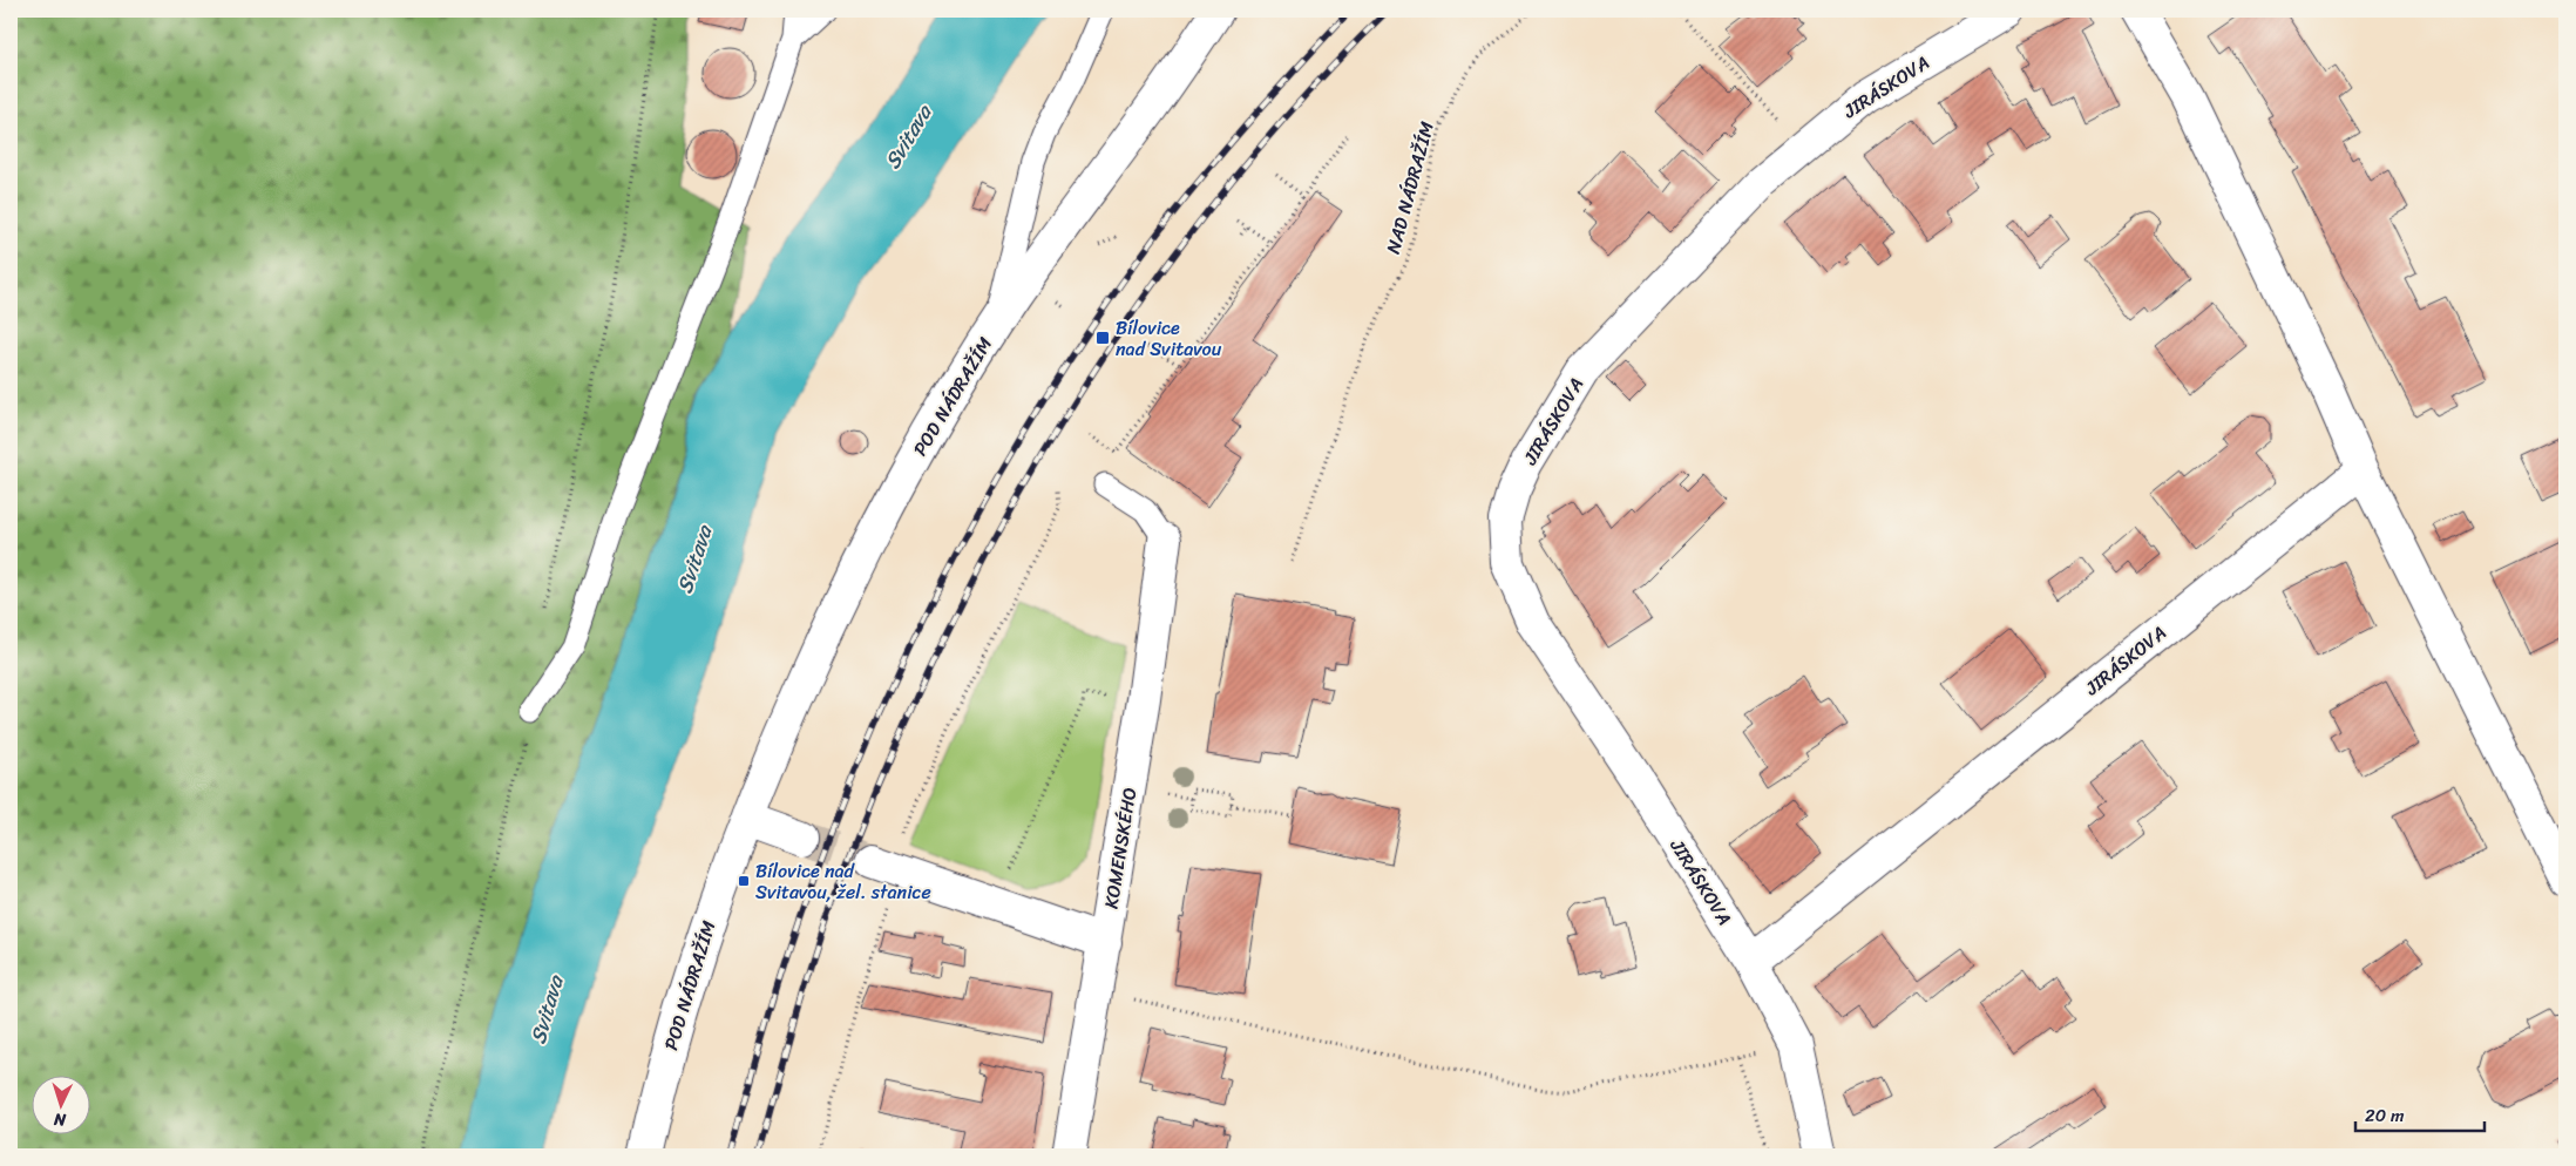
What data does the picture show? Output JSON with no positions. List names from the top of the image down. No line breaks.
{"streets":{"street":["JIRÁSKOVA","POD NÁDRAŽÍM","KOMENSKÉHO"],"path":["NAD NÁDRAŽÍM"]},"water":["Svitava"],"places":{"transit":["Bílovice nad Svitavou","Bílovice nad Svitavou, žel. stanice"]},"scale_bar":"20 m","north":"bottom"}
